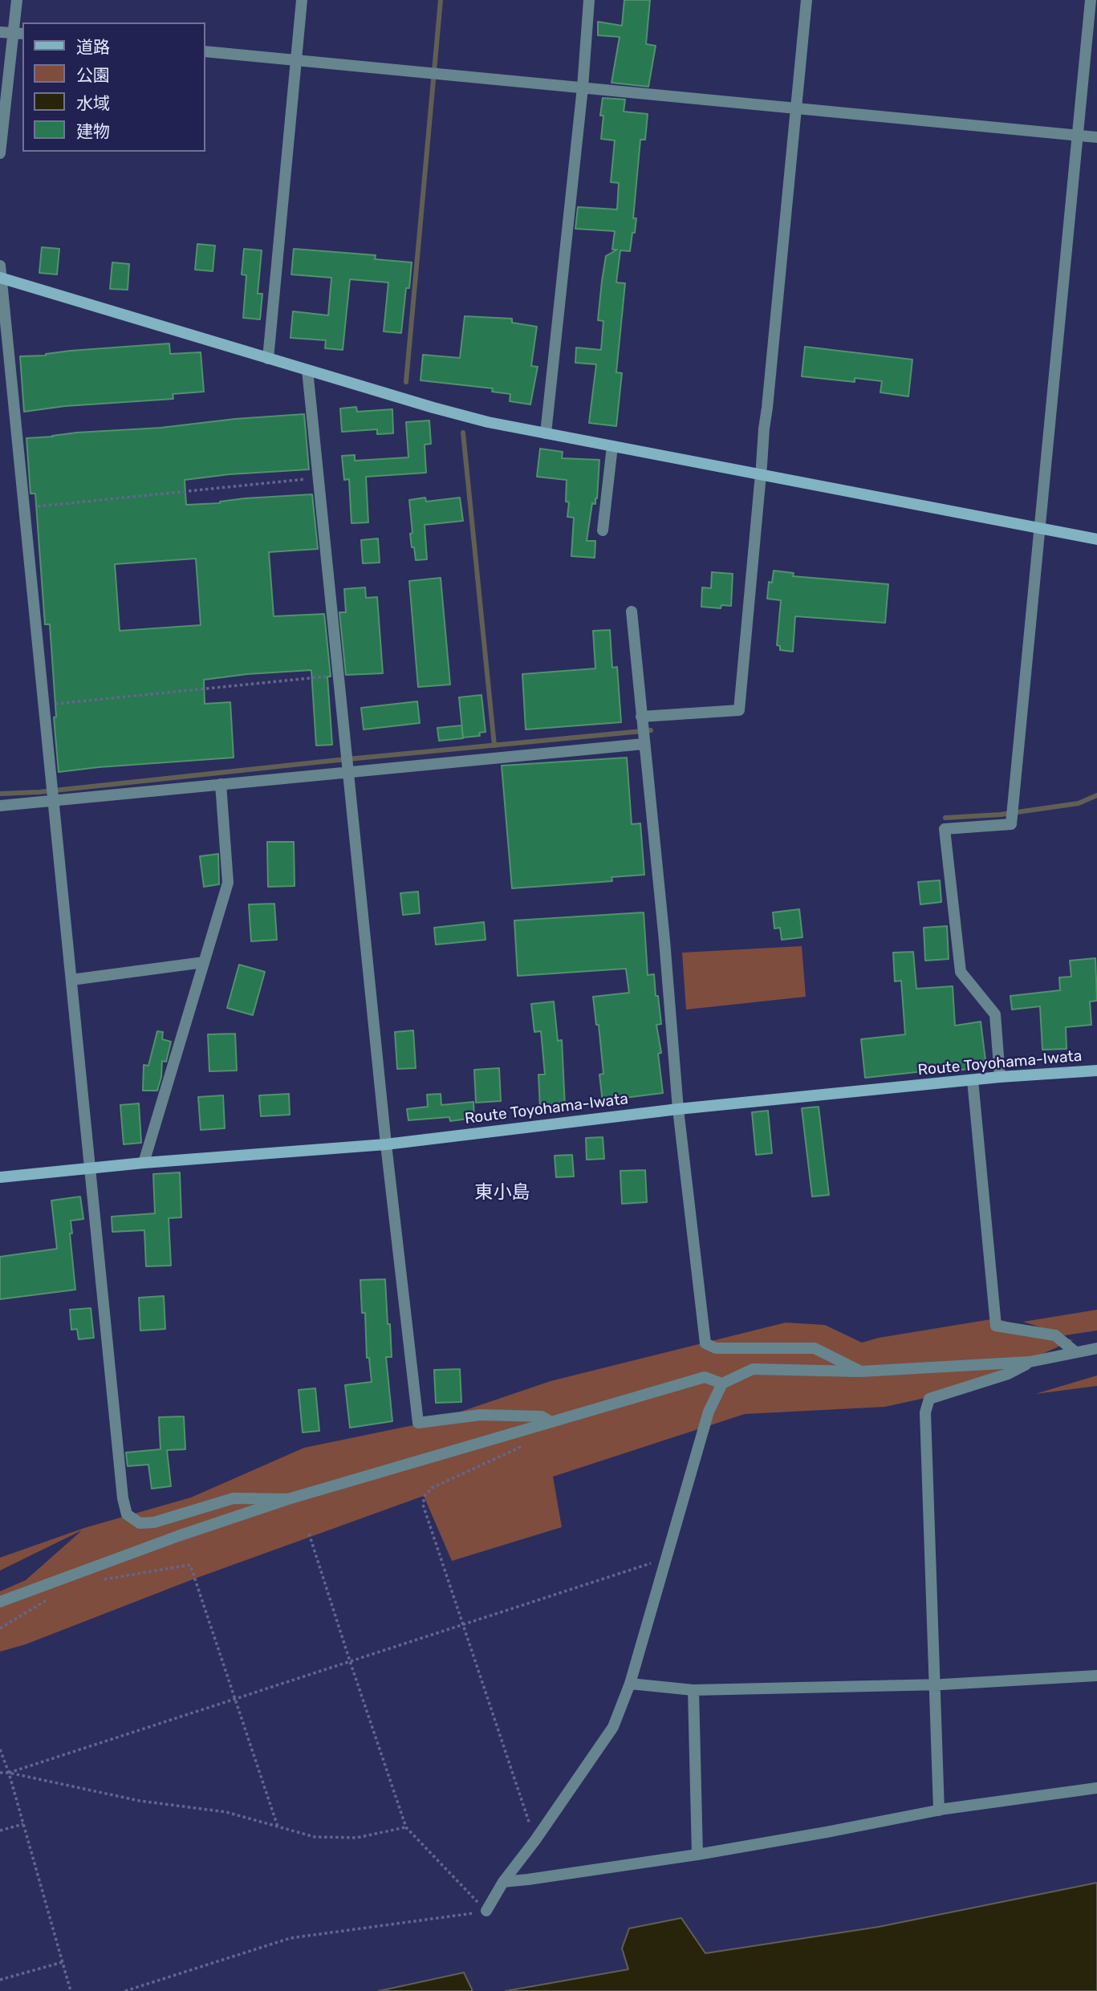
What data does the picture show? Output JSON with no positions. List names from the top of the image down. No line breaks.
{"streets":{"street":["Route Toyohama-Iwata"]},"districts":["東小島"],"legend":["道路","公園","水域","建物"]}
